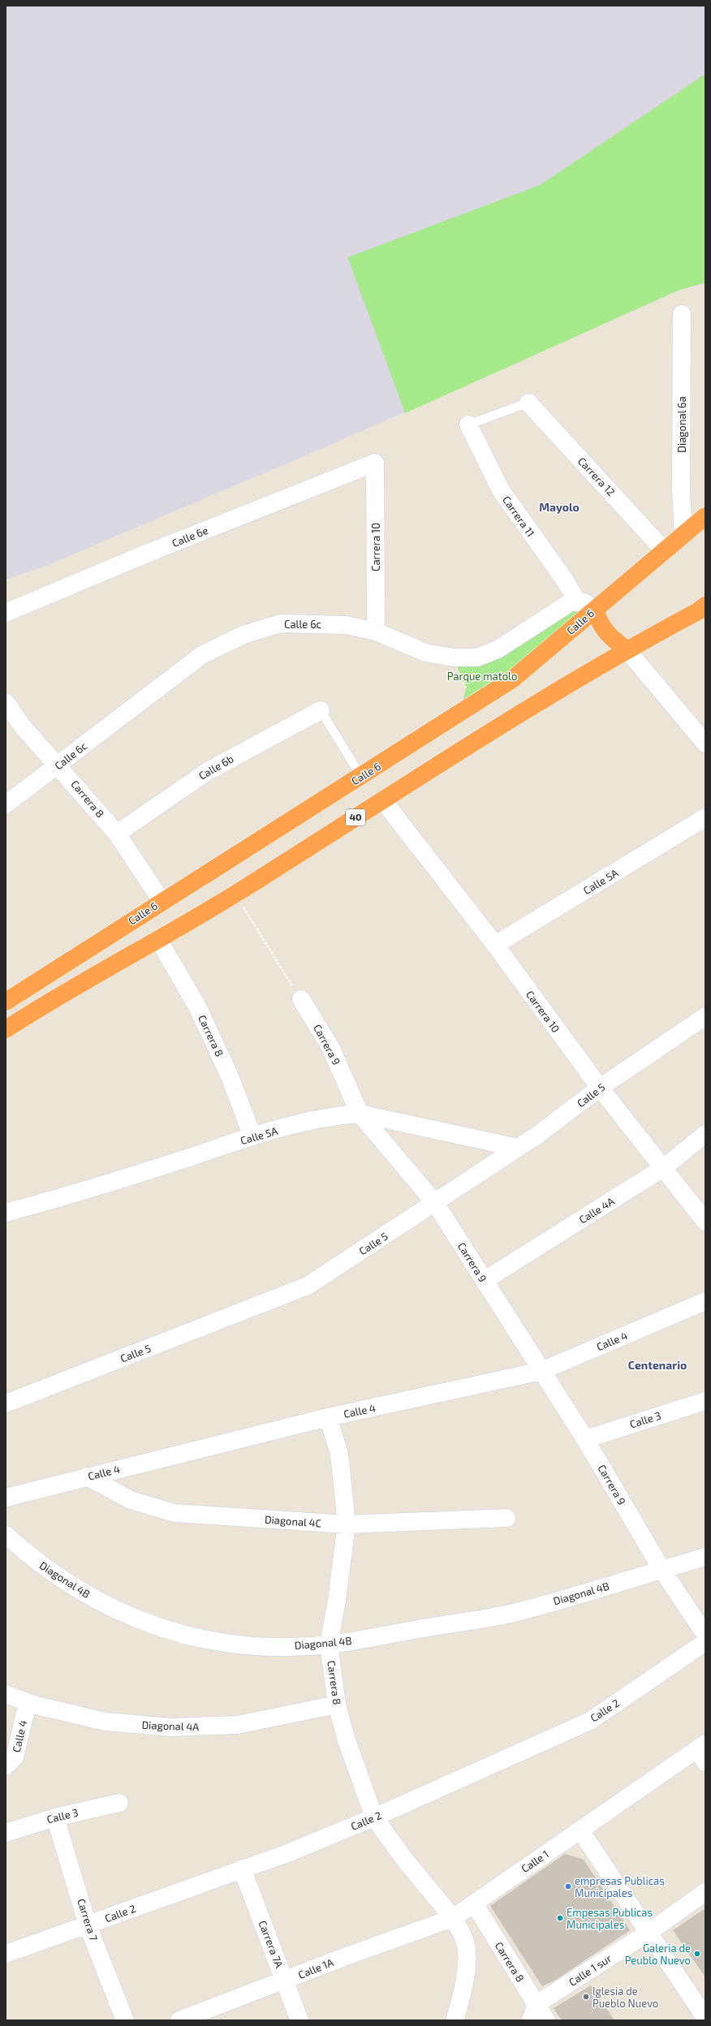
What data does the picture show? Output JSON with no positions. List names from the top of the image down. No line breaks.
{"streets":{"highway":["Calle 6","40"],"street":["Diagonal 6a","Carrera 12","Carrera 11","Calle 6e","Carrera 10","Calle 6c","Calle 6b","Carrera 8","Calle 5A","Carrera 9","Calle 5","Calle 4A","Calle 4","Calle 3","Diagonal 4C","Diagonal 4B","Calle 2","Diagonal 4A","Calle 1","Carrera 7","Carrera 7A","Calle 1A","Calle 1 sur"]},"crossings":[["Diagonal 6a","Calle 6"],["Carrera 12","Calle 6"],["Carrera 11","Calle 6c"],["Calle 6e","Carrera 10"],["Carrera 10","Calle 6c"],["Carrera 10","40"],["Carrera 10","Calle 5A"],["Carrera 10","Calle 5"],["Carrera 10","Calle 4A"],["Calle 6","Carrera 8"],["Calle 6c","Carrera 8"],["Calle 6b","Carrera 8"],["Carrera 8","40"],["Carrera 8","Calle 5A"],["Carrera 8","Calle 4"],["Carrera 8","Diagonal 4C"],["Carrera 8","Diagonal 4B"],["Carrera 8","Calle 2"],["Carrera 8","Diagonal 4A"],["Carrera 8","Calle 1"],["Carrera 8","Calle 1A"],["Carrera 8","Calle 1 sur"],["Calle 5A","Carrera 9"],["Calle 5A","Calle 5"],["Carrera 9","Calle 5"],["Carrera 9","Calle 4A"],["Carrera 9","Calle 4"],["Carrera 9","Calle 3"],["Carrera 9","Diagonal 4B"],["Calle 4","Diagonal 4C"],["Calle 4","Diagonal 4A"],["Calle 3","Carrera 7"],["Calle 2","Carrera 7"],["Calle 2","Carrera 7A"],["Calle 1","Calle 1A"],["Carrera 7A","Calle 1A"]],"districts":["Mayolo","Centenario"],"parks":["Parque matolo"],"places":["empresas Publicas Municipales","Empesas Publicas Municipales","Galeria de Peublo Nuevo","Iglesia de Pueblo Nuevo"]}
